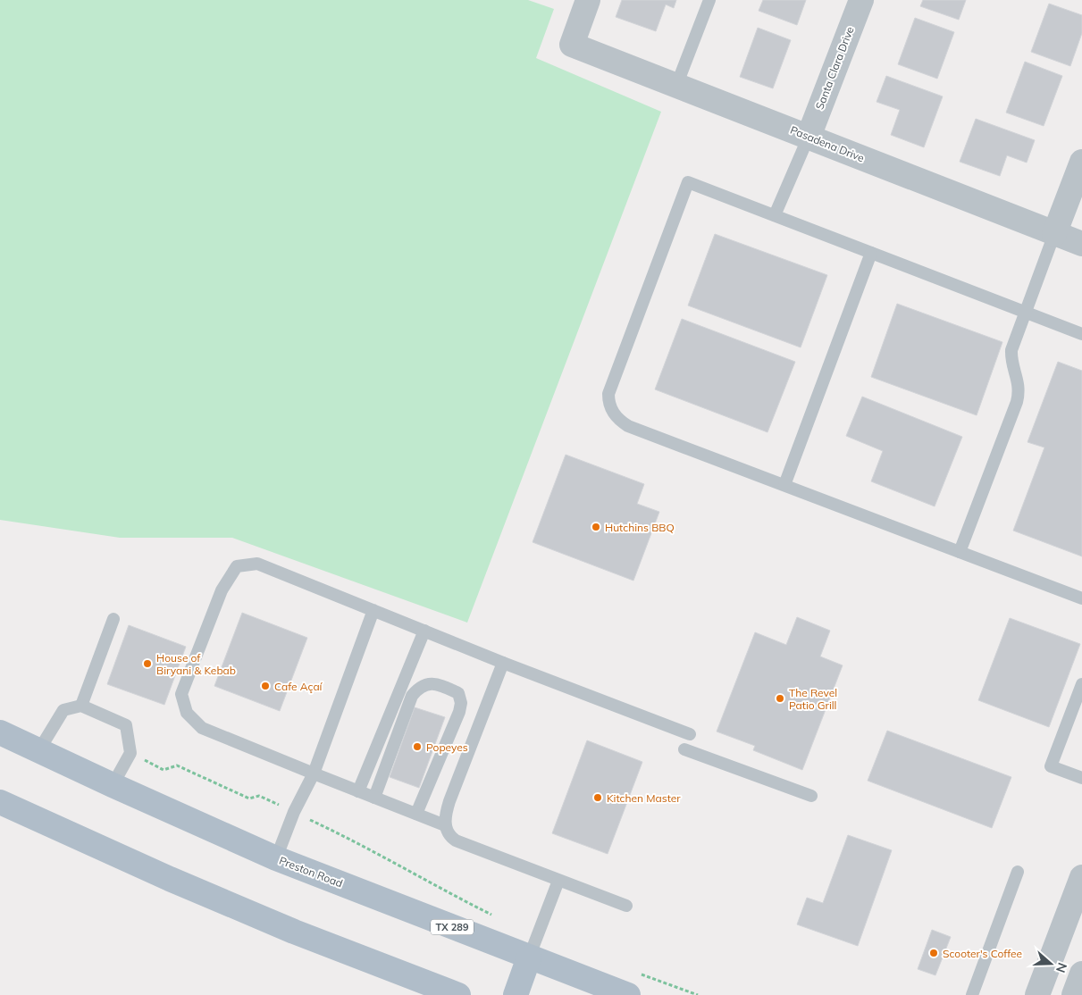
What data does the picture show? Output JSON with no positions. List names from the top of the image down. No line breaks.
{"streets":{"main road":["Preston Road","TX 289"],"street":["Santa Clara Drive","Pasadena Drive"]},"crossings":[["Santa Clara Drive","Pasadena Drive"]],"places":["Hutchins BBQ","House of Biryani & Kebab","Cafe Açaí","The Revel Patio Grill","Popeyes","Kitchen Master","Scooter's Coffee"],"north":"right"}
